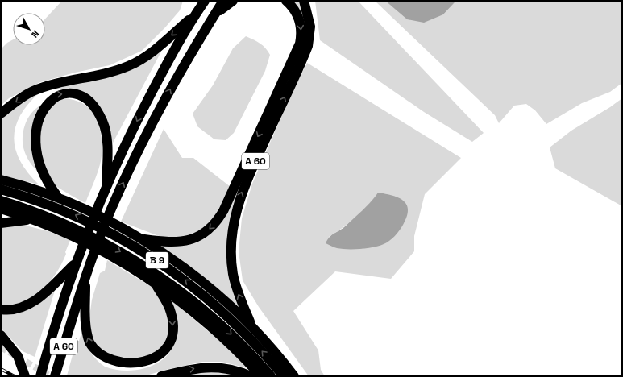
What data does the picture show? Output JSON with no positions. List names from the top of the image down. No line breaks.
{"streets":{"highway":["A 60","B 9"]},"north":"bottom right"}
